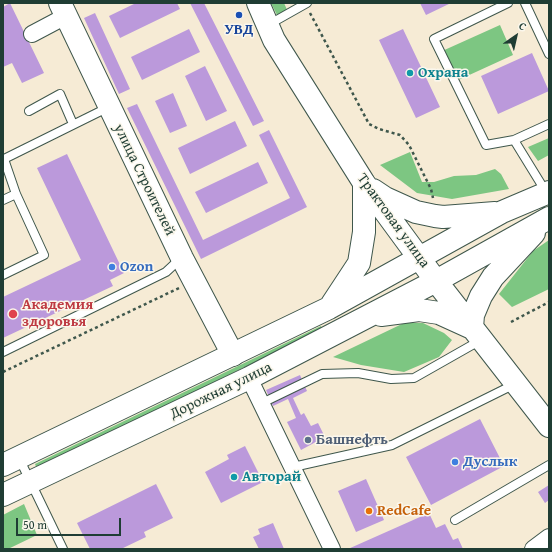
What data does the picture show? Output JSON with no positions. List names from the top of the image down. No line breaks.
{"streets":{"main road":["улица Строителей","Трактовая улица","Дорожная улица"]},"crossings":[["улица Строителей","Дорожная улица"],["Трактовая улица","Дорожная улица"]],"places":["УВД","Охрана","Ozon","Академия здоровья","Башнефть","Дуслык","Авторай","RedCafe"],"scale_bar":"50 m","north":"top right"}
